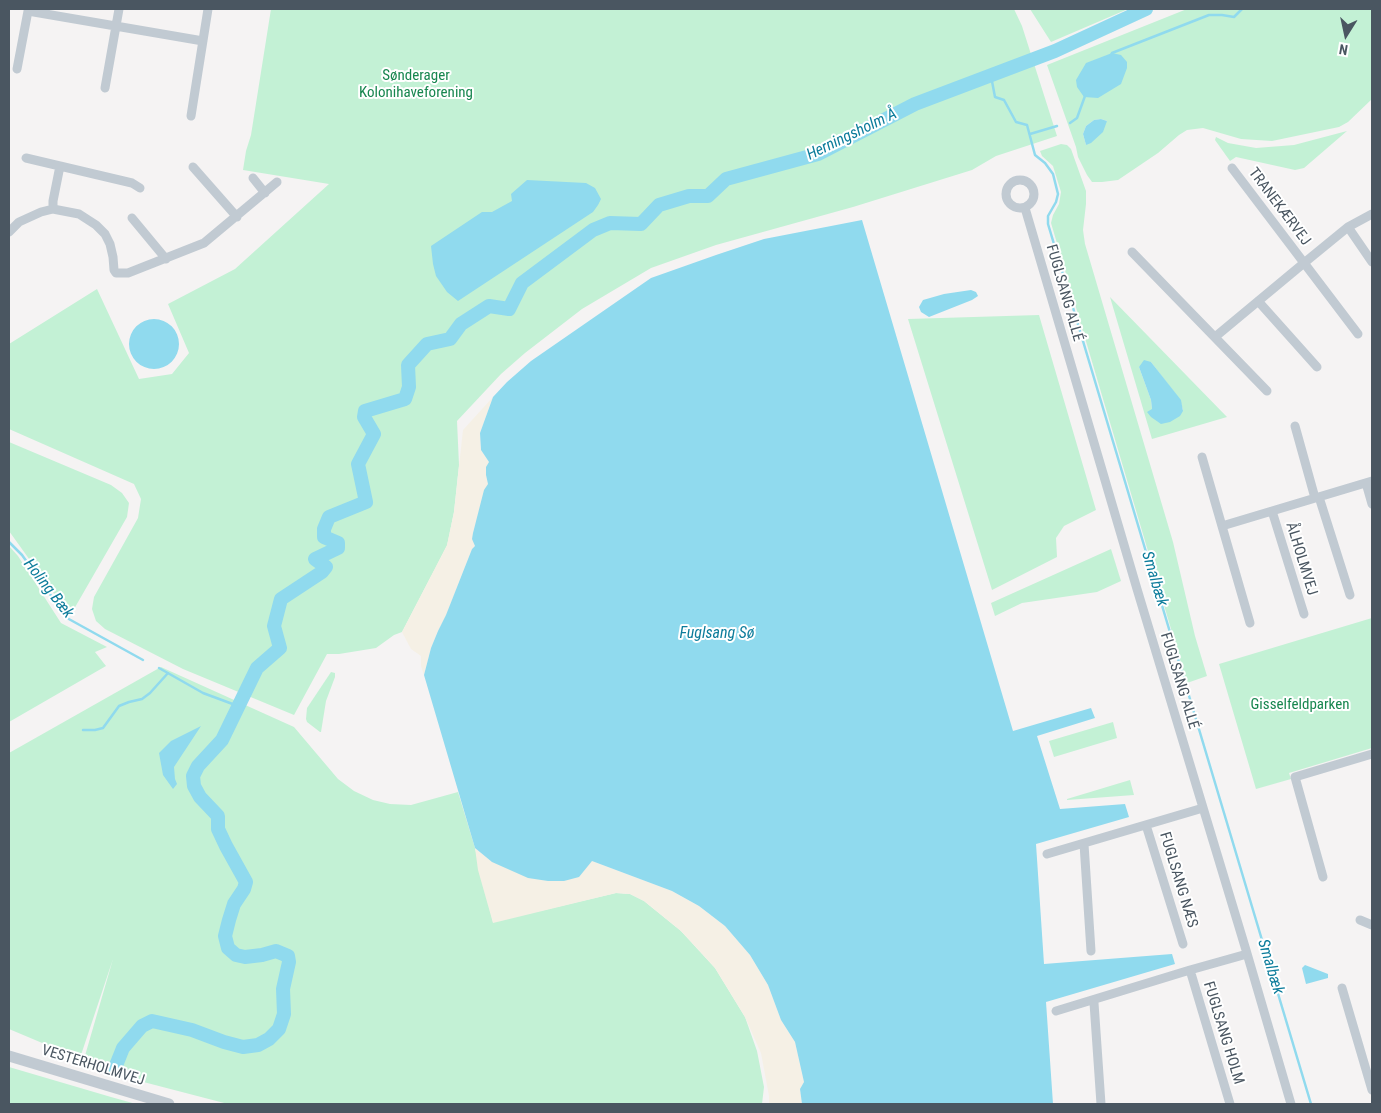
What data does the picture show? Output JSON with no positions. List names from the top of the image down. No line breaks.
{"streets":{"street":["TRANEKÆRVEJ","FUGLSANG ALLÉ","ÅLHOLMVEJ","FUGLSANG NÆS","FUGLSANG HOLM","VESTERHOLMVEJ"]},"crossings":[["FUGLSANG ALLÉ","FUGLSANG NÆS"],["FUGLSANG ALLÉ","FUGLSANG HOLM"]],"water":["Herningsholm Å","Smalbæk","Holing Bæk","Fuglsang Sø"],"parks":["Sønderager Kolonihaveforening","Gisselfeldparken"],"north":"bottom"}
